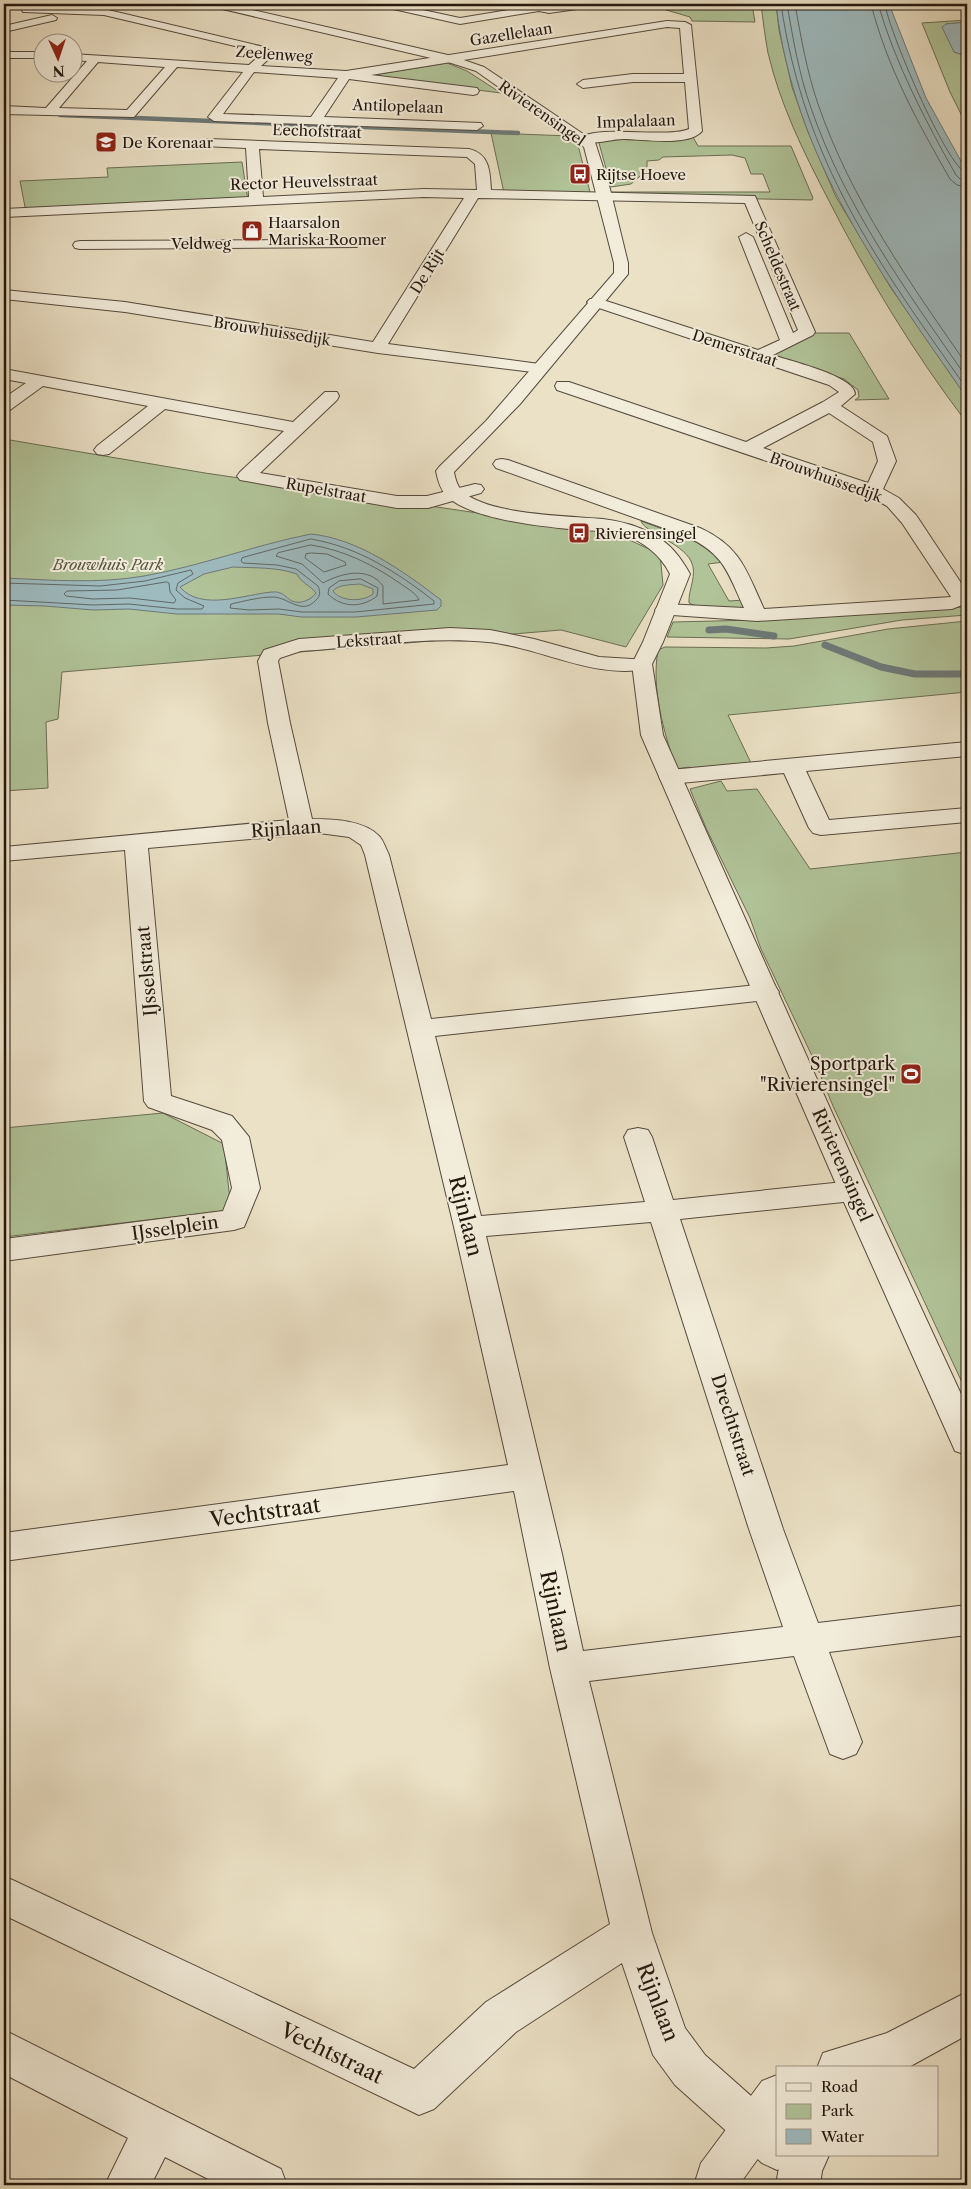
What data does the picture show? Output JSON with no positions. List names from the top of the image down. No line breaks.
{"streets":{"street":["Gazellelaan","Zeelenweg","Antilopelaan","Rivierensingel","Impalalaan","Eechofstraat","Rector Heuvelsstraat","Veldweg","Scheldestraat","De Rijt","Brouwhuissedijk","Demerstraat","Rupelstraat","Lekstraat","Rijnlaan","IJsselstraat","IJsselplein","Drechtstraat","Vechtstraat"]},"crossings":[["Gazellelaan","Zeelenweg"],["Gazellelaan","Antilopelaan"],["Gazellelaan","Rivierensingel"],["Gazellelaan","Impalalaan"],["Zeelenweg","Antilopelaan"],["Rivierensingel","Impalalaan"],["Rivierensingel","Rector Heuvelsstraat"],["Rivierensingel","Scheldestraat"],["Rivierensingel","Brouwhuissedijk"],["Rivierensingel","Demerstraat"],["Rivierensingel","Rupelstraat"],["Rivierensingel","Lekstraat"],["Eechofstraat","Rector Heuvelsstraat"],["Eechofstraat","De Rijt"],["Rector Heuvelsstraat","Scheldestraat"],["Rector Heuvelsstraat","De Rijt"],["Scheldestraat","Demerstraat"],["De Rijt","Brouwhuissedijk"],["Brouwhuissedijk","Demerstraat"],["Lekstraat","Rijnlaan"],["Rijnlaan","IJsselstraat"],["Rijnlaan","Vechtstraat"],["IJsselstraat","IJsselplein"]],"parks":["Brouwhuis Park"],"places":{"school or university":["De Korenaar"],"bus stop":["Rijtse Hoeve","Rivierensingel"],"shop":["Haarsalon Mariska Roomer"],"sports":["Sportpark \"Rivierensingel\""]},"legend":["Road","Park","Water"],"north":"bottom"}
